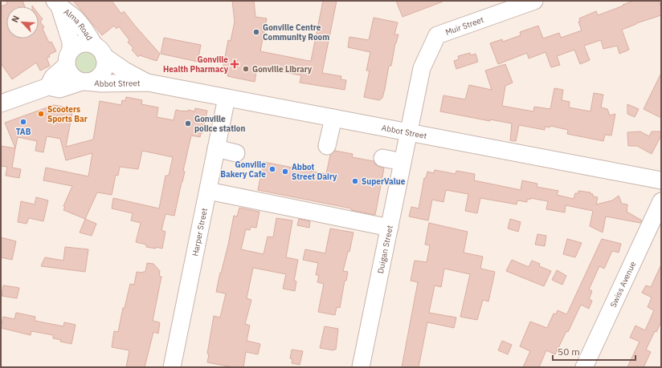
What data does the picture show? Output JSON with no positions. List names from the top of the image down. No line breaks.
{"streets":{"street":["Alma Road","Muir Street","Abbot Street","Harper Street","Duigan Street","Swiss Avenue"]},"crossings":[["Alma Road","Abbot Street"],["Muir Street","Abbot Street"],["Muir Street","Duigan Street"],["Abbot Street","Harper Street"],["Abbot Street","Duigan Street"]],"places":{"other":["Gonville Centre Community Room","Gonville Library","Scooters Sports Bar","TAB","Gonville police station","Gonville Bakery Cafe","Abbot Street Dairy","SuperValue"],"health":["Gonville Health Pharmacy"]},"scale_bar":"50 m","north":"top left"}
